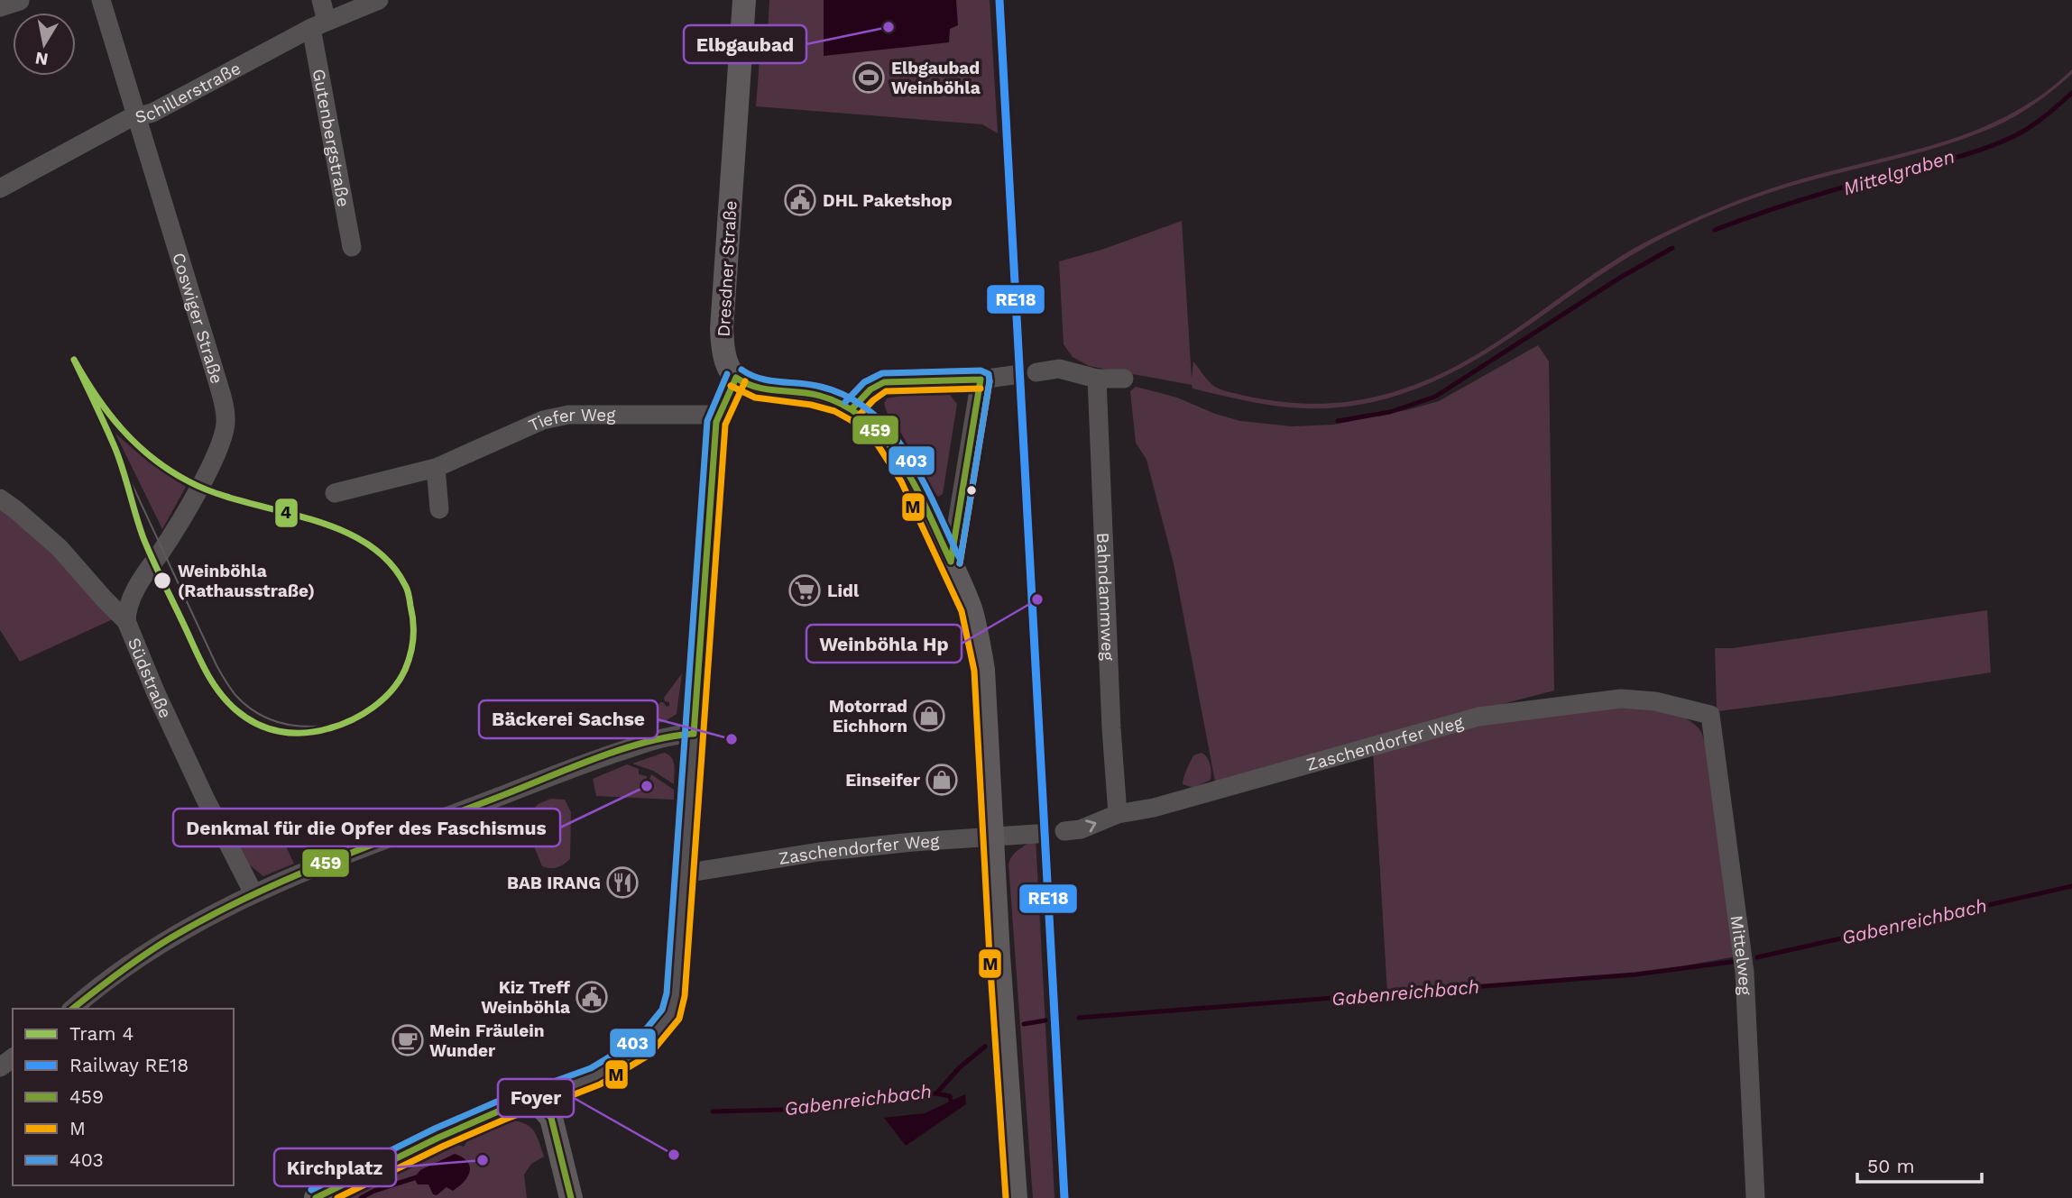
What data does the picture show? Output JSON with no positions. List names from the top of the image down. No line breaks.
{"streets":{"main road":["Dresdner Straße"],"street":["Schillerstraße","Gutenbergstraße","Coswiger Straße","Tiefer Weg","Bahndammweg","Südstraße","Zaschendorfer Weg","Mittelweg"]},"crossings":[["Schillerstraße","Gutenbergstraße"],["Schillerstraße","Coswiger Straße"],["Coswiger Straße","Südstraße"],["Bahndammweg","Zaschendorfer Weg"],["Zaschendorfer Weg","Mittelweg"]],"water":["Mittelgraben","Gabenreichbach"],"places":{"other":["Elbgaubad","Weinböhla (Rathausstraße)","Weinböhla Hp","Bäckerei Sachse","Denkmal für die Opfer des Faschismus","Foyer","Kirchplatz"],"sports":["Elbgaubad Weinböhla"],"public building":["DHL Paketshop","Kiz Treff Weinböhla"],"supermarket":["Lidl"],"shop":["Motorrad Eichhorn","Einseifer"],"restaurant":["BAB IRANG"],"cafe":["Mein Fräulein Wunder"]},"lines":["rail line RE18","tram line 4","transit line 403","transit line 459","transit line M"],"legend":["Tram 4","Railway RE18","459","M","403"],"scale_bar":"50 m","north":"bottom"}
